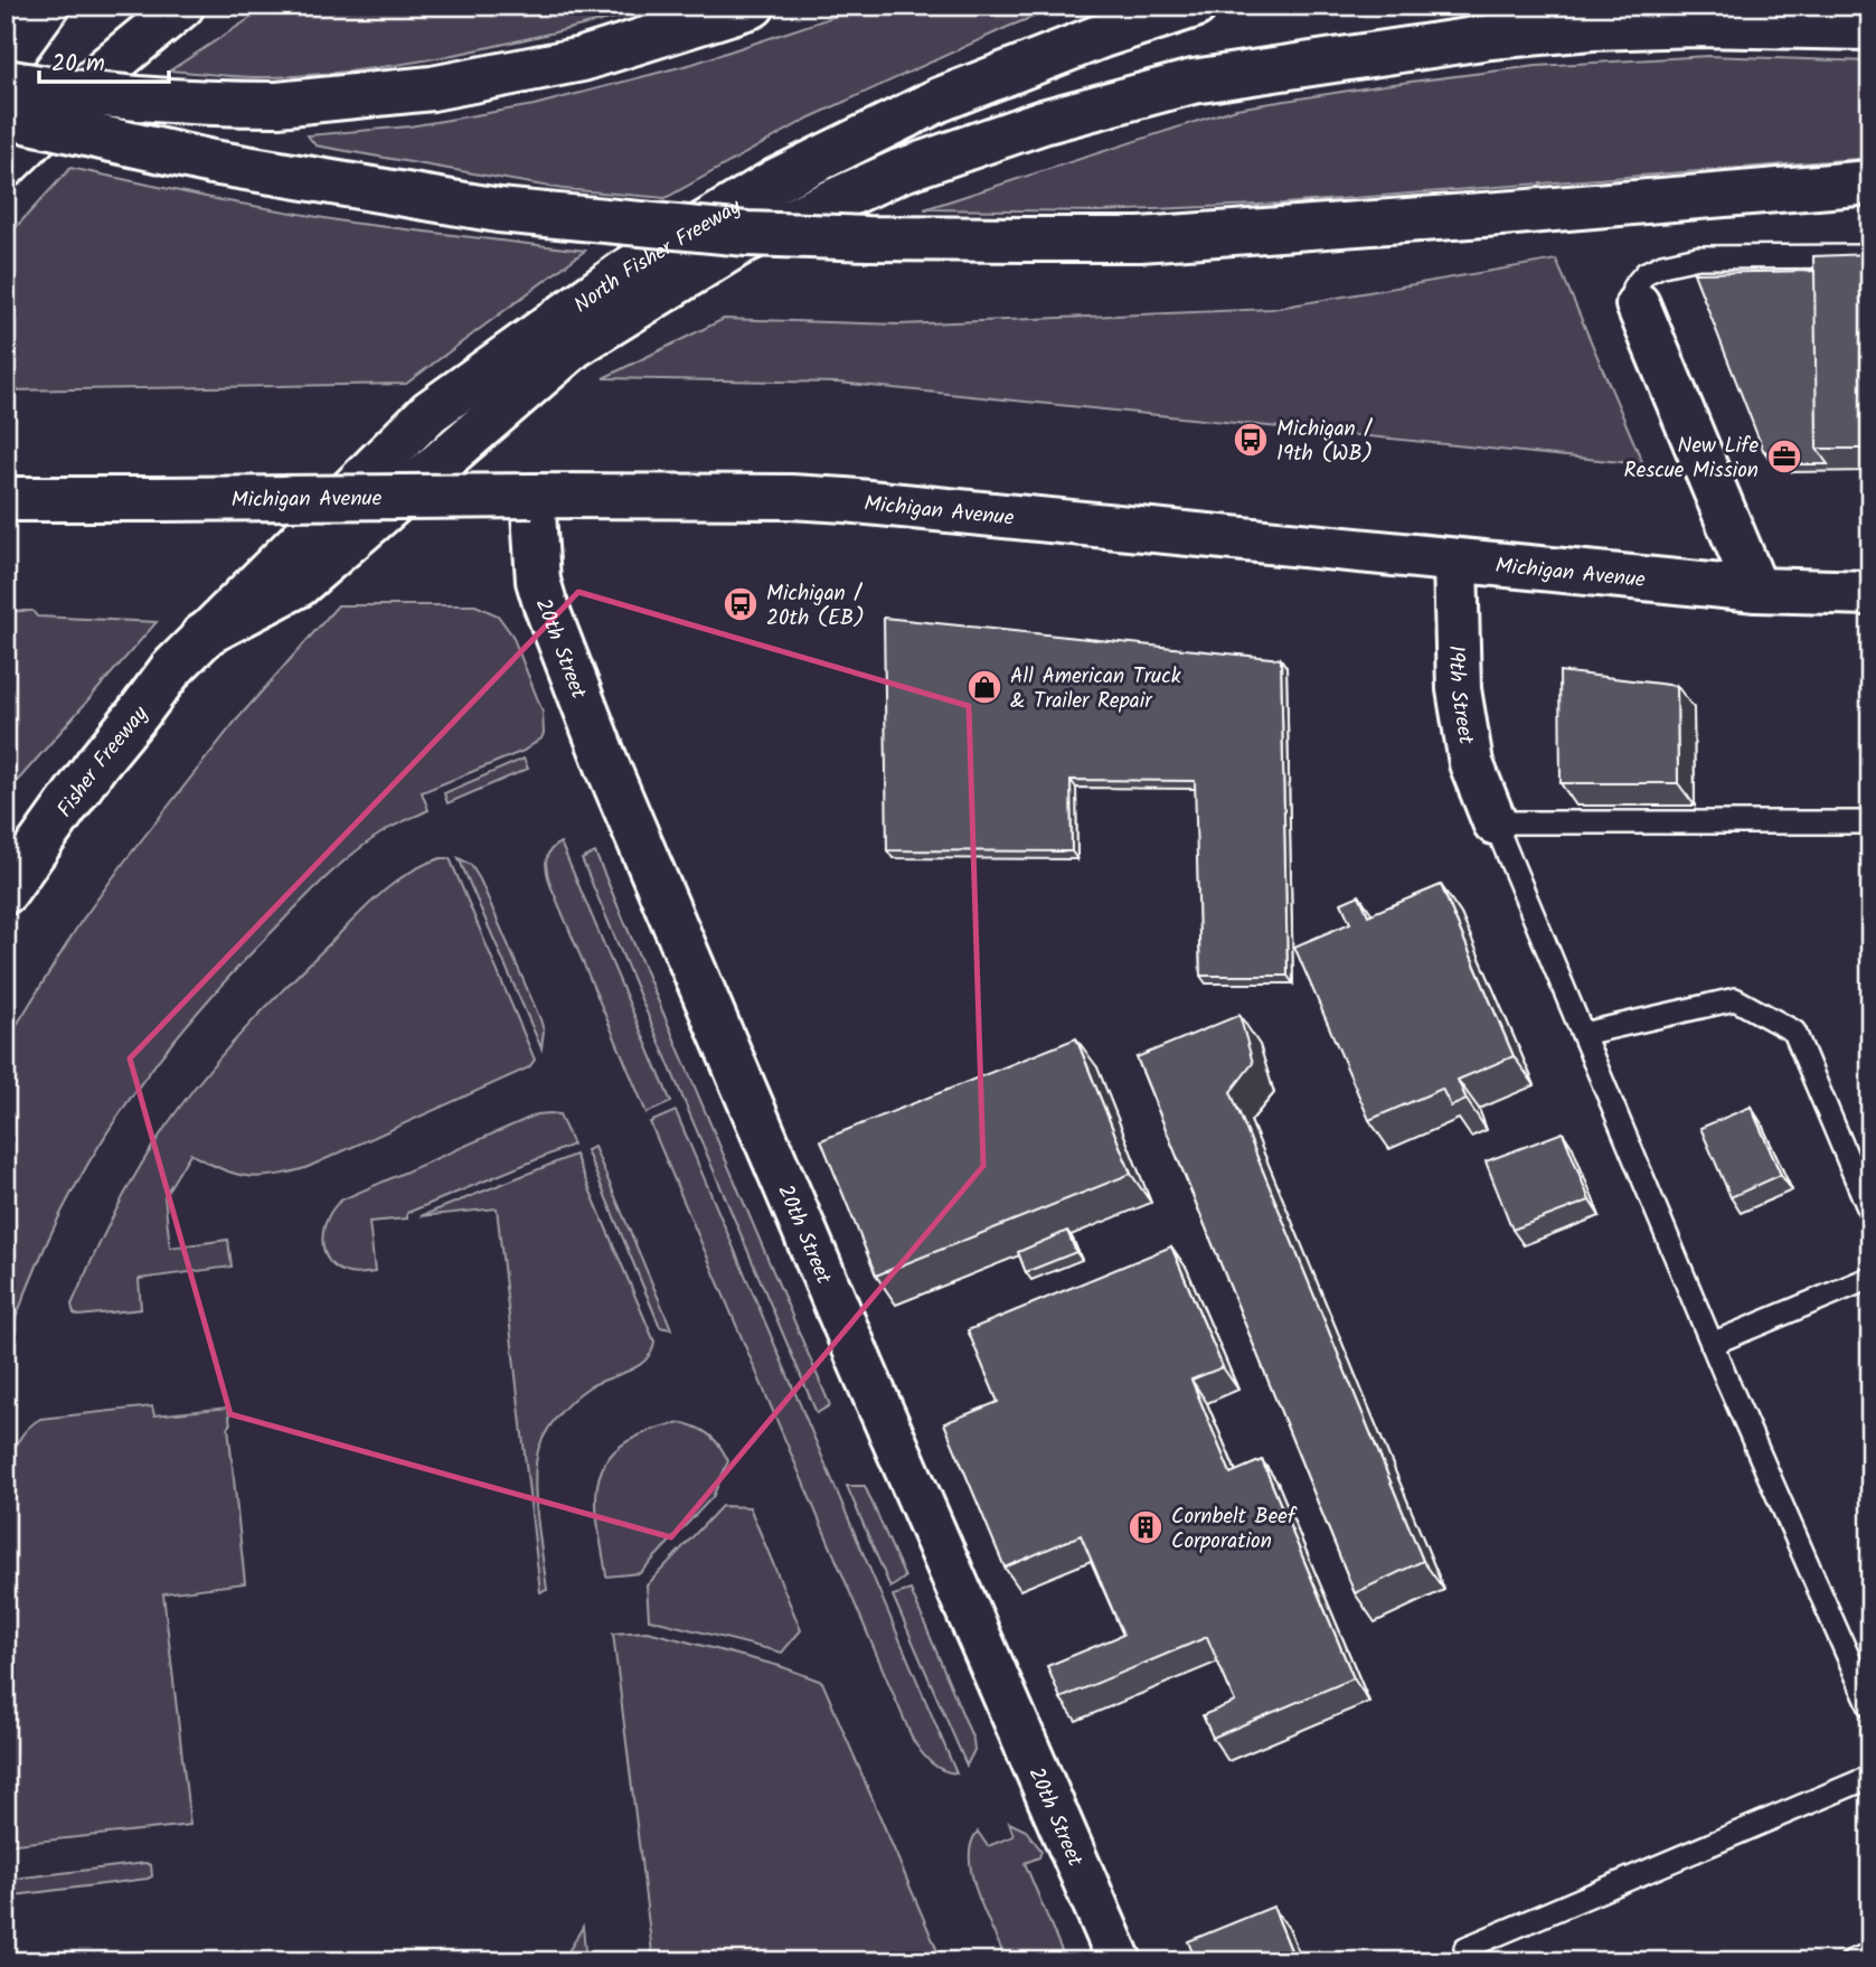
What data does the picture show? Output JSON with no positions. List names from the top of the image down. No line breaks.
{"streets":{"main road":["North Fisher Freeway","Michigan Avenue","20th Street","19th Street","Fisher Freeway"]},"crossings":[["North Fisher Freeway","Fisher Freeway"],["Michigan Avenue","20th Street"],["Michigan Avenue","19th Street"]],"places":{"bus stop":["Michigan / 19th (WB)","Michigan / 20th (EB)"],"office":["New Life Rescue Mission"],"shop":["All American Truck & Trailer Repair"],"building":["Cornbelt Beef Corporation"]},"scale_bar":"20 m"}
